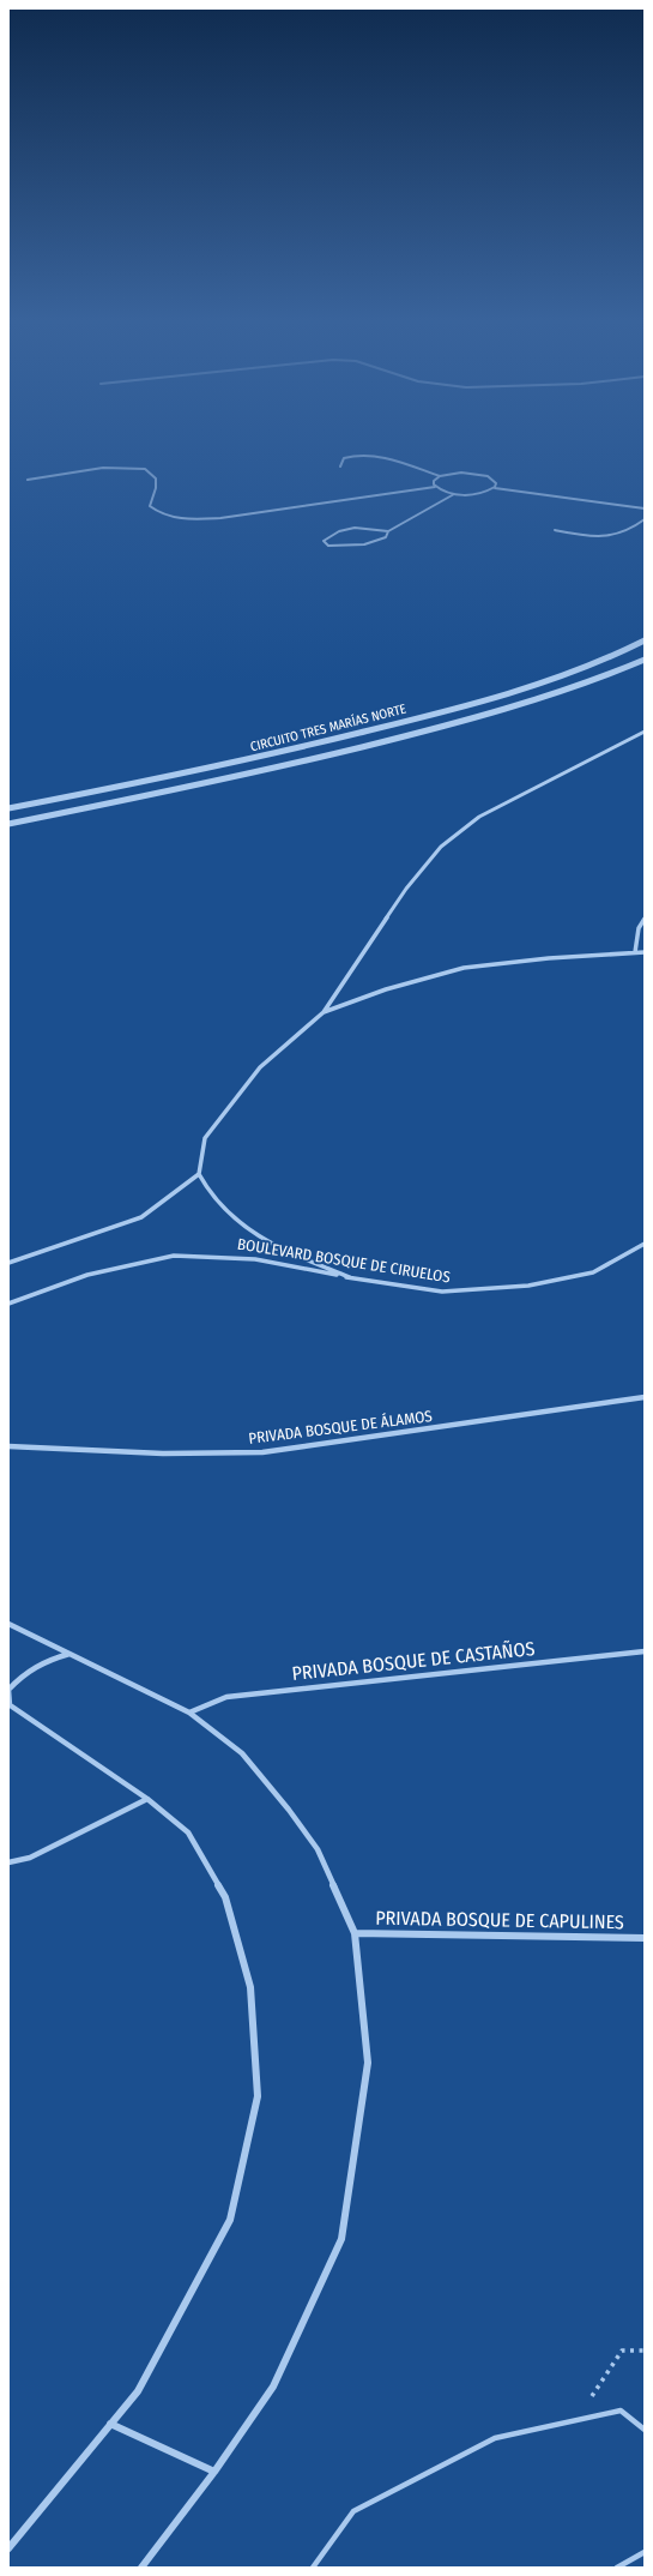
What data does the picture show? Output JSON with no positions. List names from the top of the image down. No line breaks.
{"streets":{"street":["CIRCUITO TRES MARÍAS NORTE","BOULEVARD BOSQUE DE CIRUELOS","PRIVADA BOSQUE DE ÁLAMOS","PRIVADA BOSQUE DE CASTAÑOS","PRIVADA BOSQUE DE CAPULINES"]}}
